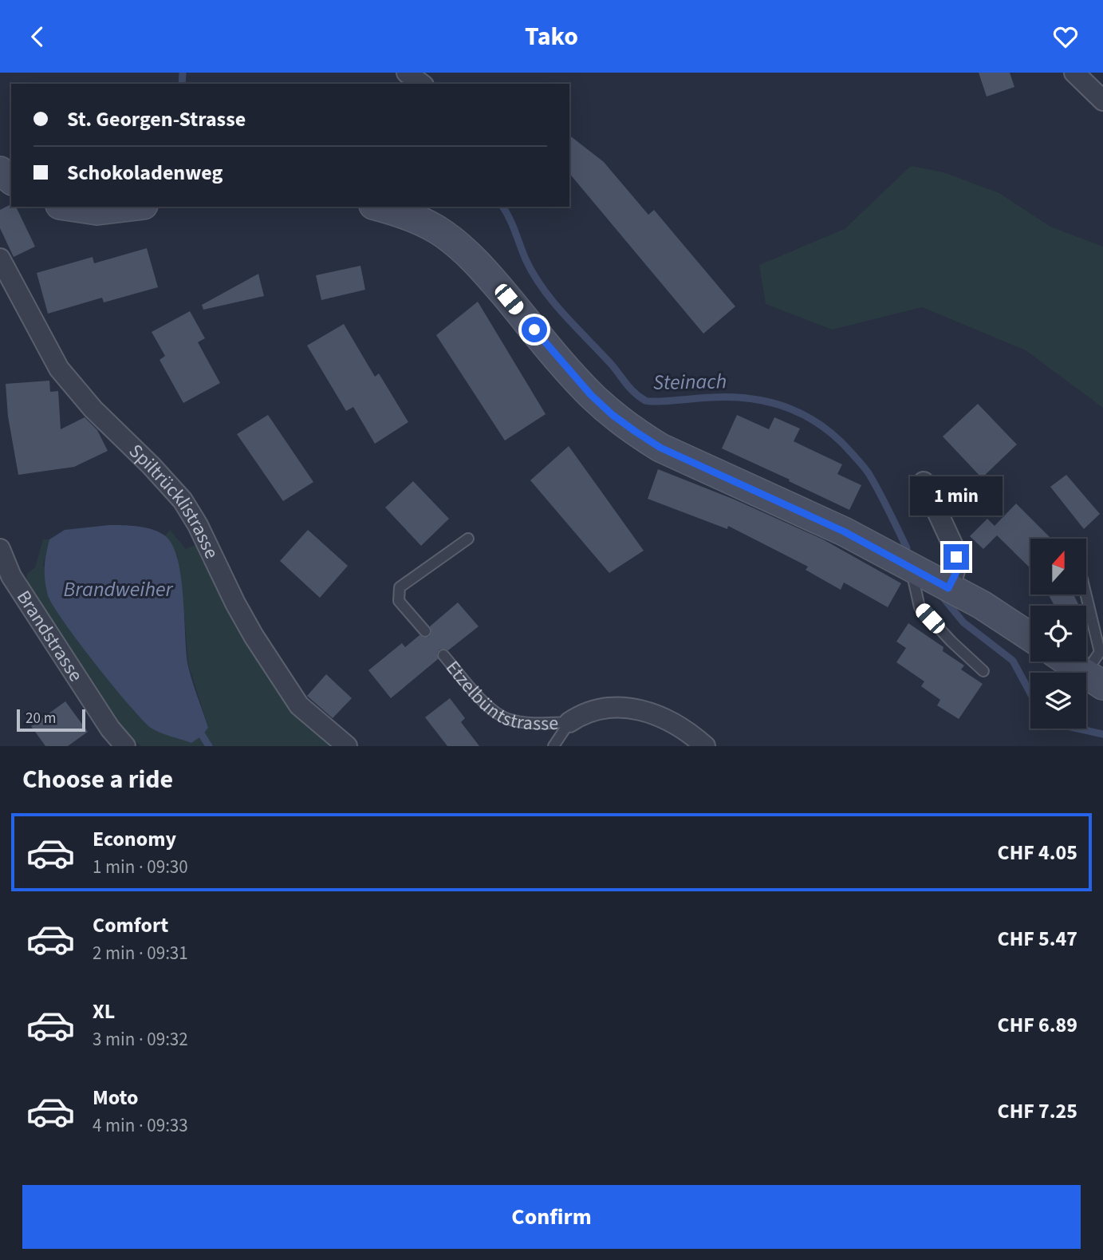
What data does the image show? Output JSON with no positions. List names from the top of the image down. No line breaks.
{"streets":{"street":["Spiltrücklistrasse","Brandstrasse","Etzelbüntstrasse"]},"water":["Steinach","Brandweiher"],"scale_bar":"20 m","north":"top","page":{"header":"Tako","banner":["St. Georgen-Strasse","Schokoladenweg"],"bubble":"1 min","scale":"20 m","heading":"Choose a ride","list":[{"name":"Economy","note":"1 min · 09:30","value":"CHF 4.05"},{"name":"Comfort","note":"2 min · 09:31","value":"CHF 5.47"},{"name":"XL","note":"3 min · 09:32","value":"CHF 6.89"},{"name":"Moto","note":"4 min · 09:33","value":"CHF 7.25"}],"buttons":"Confirm"}}
